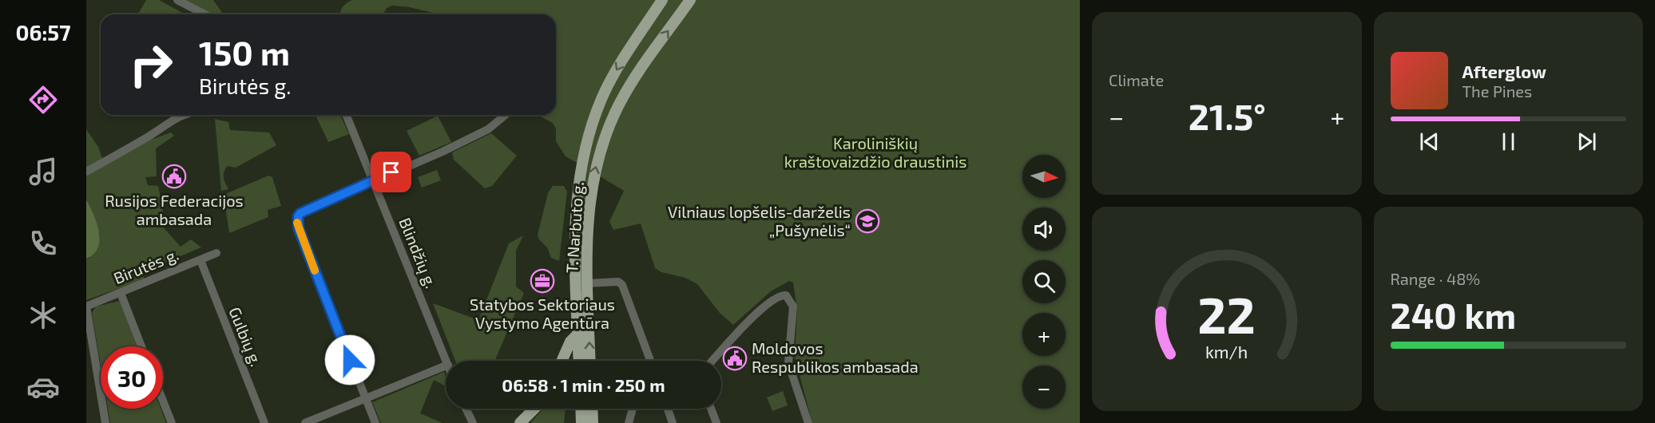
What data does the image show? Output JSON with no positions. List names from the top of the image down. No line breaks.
{"streets":{"main road":["T. Narbuto g."],"street":["Blindžių g.","Birutės g.","Gulbių g."]},"crossings":[["Birutės g.","Gulbių g."]],"parks":["Karoliniškių kraštovaizdžio draustinis"],"places":{"public building":["Rusijos Federacijos ambasada","Moldovos Respublikos ambasada"],"school or university":["Vilniaus lopšelis-darželis „Pušynėlis“"],"office":["Statybos Sektoriaus Vystymo Agentūra"]},"north":"right","page":{"tabs":"06:57","tile":["Climate",["Range · 48%","240 km"]],"turn":["150 m","Birutės g."],"song":["Afterglow","The Pines"],"heat":["−","21.5°","+"],"map_buttons":["+","−"],"limit":"30","trip":"06:58 · 1 min · 250 m","gauge":["22","km/h"]}}
